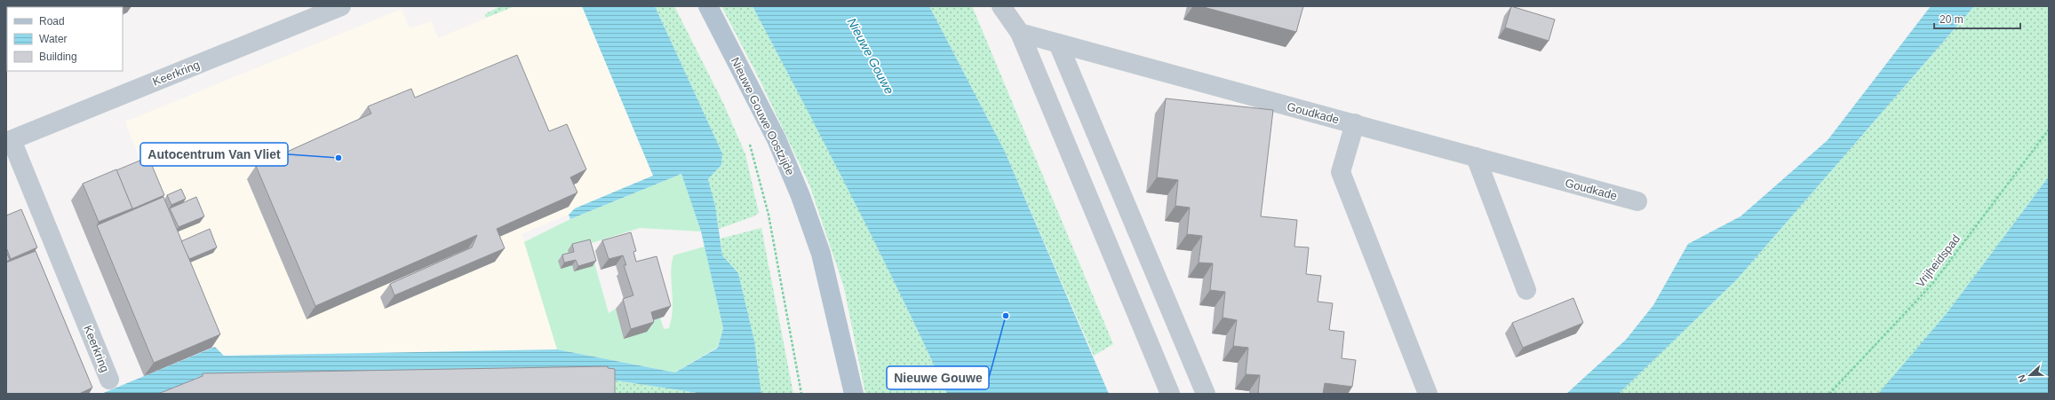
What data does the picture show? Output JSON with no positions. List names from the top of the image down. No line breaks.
{"streets":{"main road":["Nieuwe Gouwe Oostzijde"],"street":["Keerkring","Goudkade"],"path":["Vrijheidspad"]},"water":["Nieuwe Gouwe"],"places":["Autocentrum Van Vliet","Nieuwe Gouwe"],"legend":["Road","Water","Building"],"scale_bar":"20 m","north":"left"}
